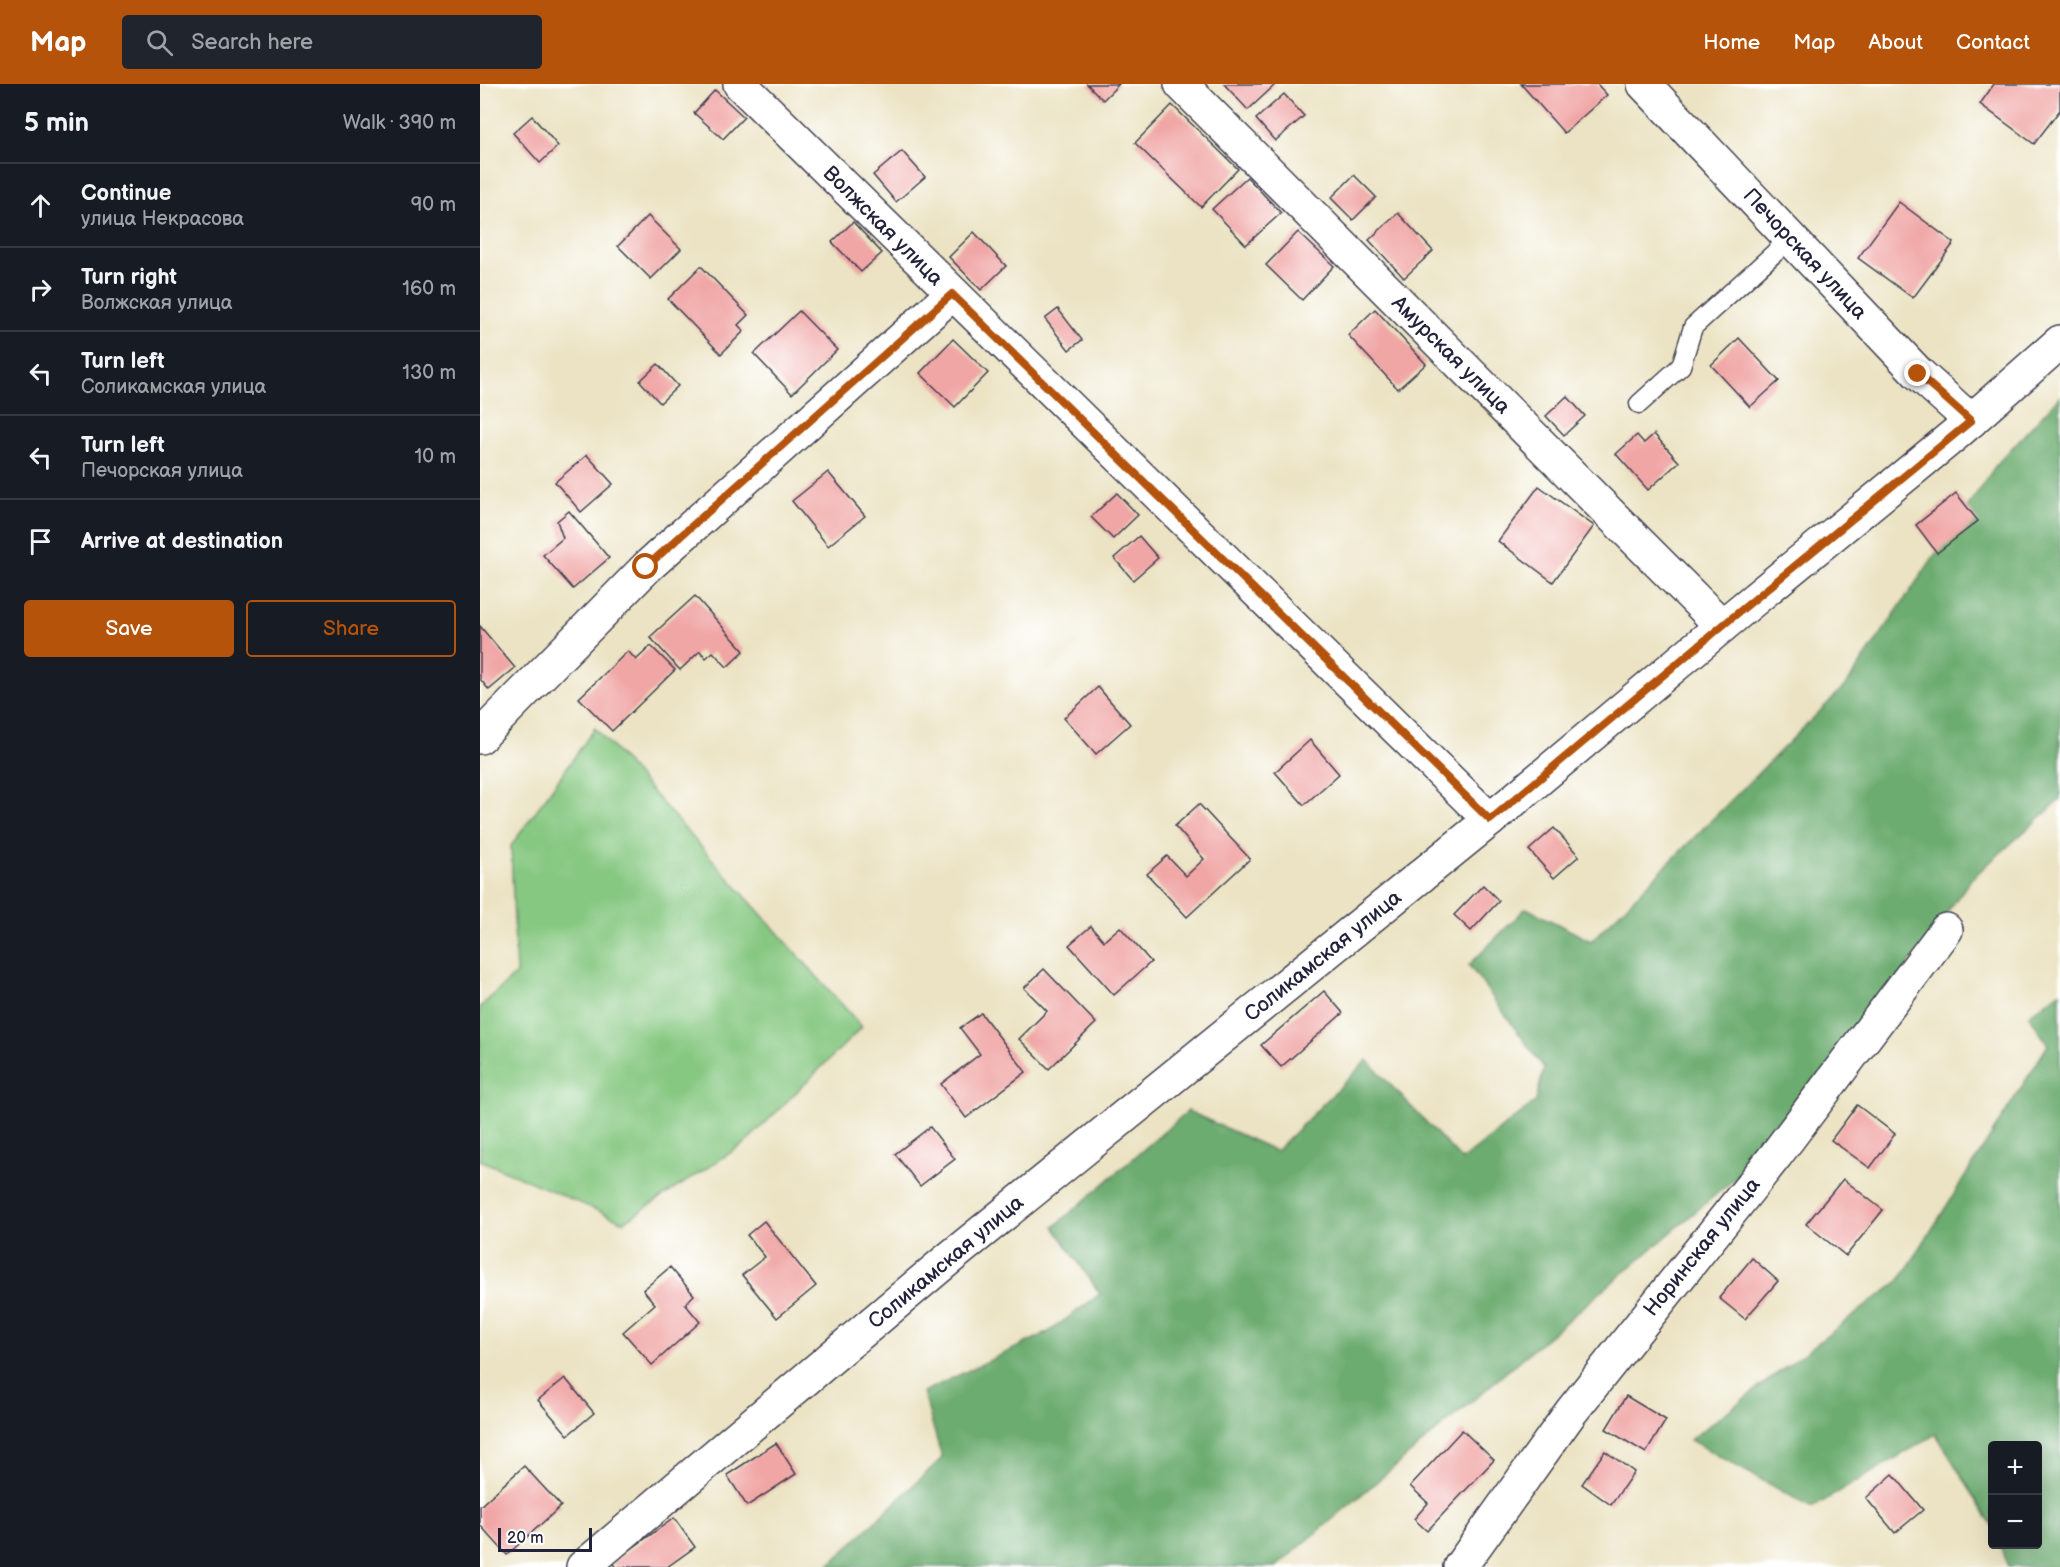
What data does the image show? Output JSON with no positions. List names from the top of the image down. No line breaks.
{"streets":{"street":["Волжская улица","Печорская улица","Амурская улица","Соликамская улица","Норинская улица"]},"crossings":[["Волжская улица","Соликамская улица"],["Печорская улица","Соликамская улица"],["Амурская улица","Соликамская улица"]],"scale_bar":"20 m","page":{"header":"Map","search":"Search here","nav":["Home","Map","About","Contact"],"heading":["5 min","Walk · 390 m"],"list":[["Continue","улица Некрасова","90 m"],["Turn right","Волжская улица","160 m"],["Turn left","Соликамская улица","130 m"],["Turn left","Печорская улица","10 m"],"Arrive at destination"],"buttons":["Save","Share"],"map_buttons":["+","−"],"scale":"20 m"}}
